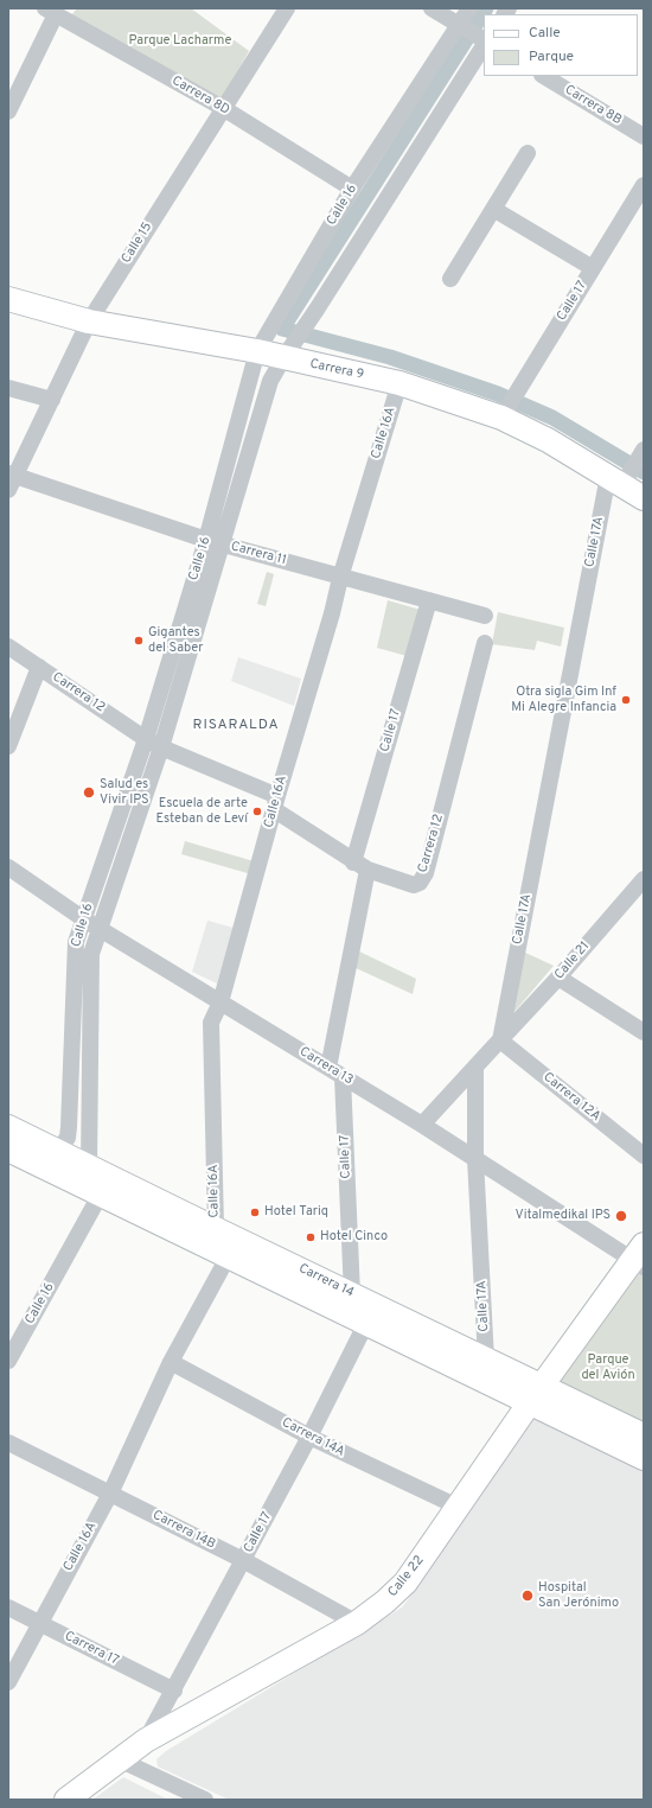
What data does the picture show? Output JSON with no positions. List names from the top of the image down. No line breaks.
{"streets":{"street":["Carrera 8D","Carrera 8B","Calle 16","Calle 15","Calle 17","Carrera 9","Calle 16A","Calle 17A","Carrera 11","Carrera 12","Calle 21","Carrera 13","Carrera 12A","Carrera 14","Carrera 14A","Carrera 14B","Calle 22","Carrera 17"]},"crossings":[["Carrera 8D","Calle 16"],["Carrera 8D","Calle 15"],["Calle 16","Carrera 9"],["Calle 16","Carrera 11"],["Calle 16","Carrera 12"],["Calle 16","Carrera 13"],["Calle 16","Carrera 14"],["Calle 15","Carrera 9"],["Calle 15","Carrera 11"],["Calle 17","Carrera 9"],["Calle 17","Carrera 11"],["Calle 17","Carrera 12"],["Calle 17","Carrera 13"],["Calle 17","Carrera 14"],["Calle 17","Carrera 14A"],["Calle 17","Carrera 14B"],["Calle 17","Calle 22"],["Calle 17","Carrera 17"],["Carrera 9","Calle 16A"],["Carrera 9","Calle 17A"],["Calle 16A","Carrera 11"],["Calle 16A","Carrera 12"],["Calle 16A","Carrera 13"],["Calle 16A","Carrera 14"],["Calle 16A","Carrera 14A"],["Calle 16A","Carrera 14B"],["Calle 16A","Carrera 17"],["Calle 17A","Calle 21"],["Calle 17A","Carrera 13"],["Calle 17A","Carrera 12A"],["Calle 17A","Carrera 14"],["Calle 21","Carrera 12A"],["Carrera 13","Calle 22"],["Carrera 14","Calle 22"],["Carrera 14A","Calle 22"],["Carrera 14B","Calle 22"]],"districts":["RISARALDA"],"parks":["Parque Lacharme","Parque del Avión"],"places":["Gigantes del Saber","Otra sigla Gim Inf Mi Alegre Infancia","Salud es Vivir IPS","Escuela de arte Esteban de Leví","Hotel Tariq","Vitalmedikal IPS","Hotel Cinco","Hospital San Jerónimo"],"legend":["Calle","Parque"]}
